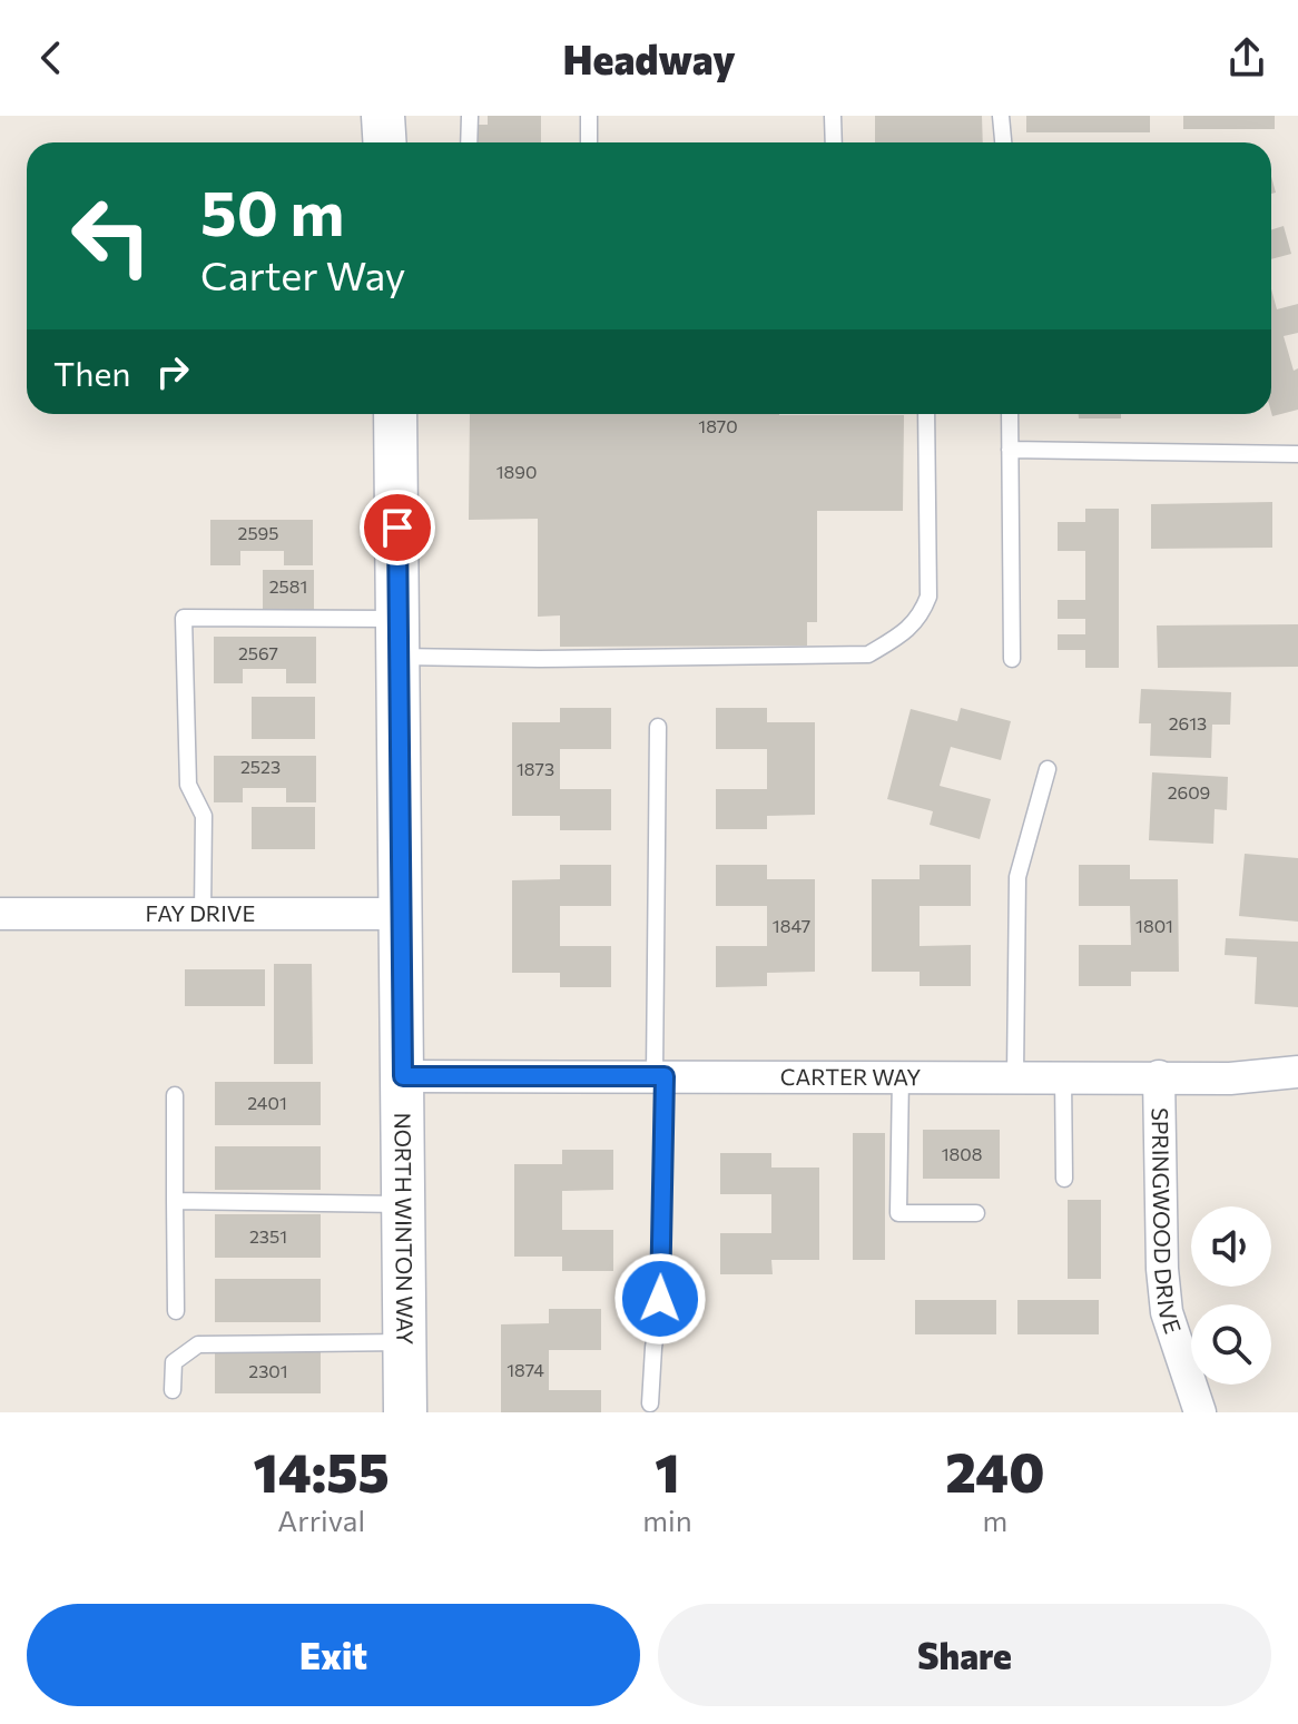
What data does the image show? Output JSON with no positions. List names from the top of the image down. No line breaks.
{"streets":{"main road":["NORTH WINTON WAY"],"street":["FAY DRIVE","CARTER WAY","SPRINGWOOD DRIVE"]},"crossings":[["FAY DRIVE","NORTH WINTON WAY"],["CARTER WAY","SPRINGWOOD DRIVE"],["CARTER WAY","NORTH WINTON WAY"]],"house_numbers":["1870","1890","2595","2581","2567","2613","2523","1873","2609","1847","1801","2401","1808","2351","1874","2301"],"page":{"header":"Headway","turn":["50 m","Carter Way"],"then":"Then","eta":["14:55","Arrival","1","min","240","m"],"buttons":["Exit","Share"]}}
